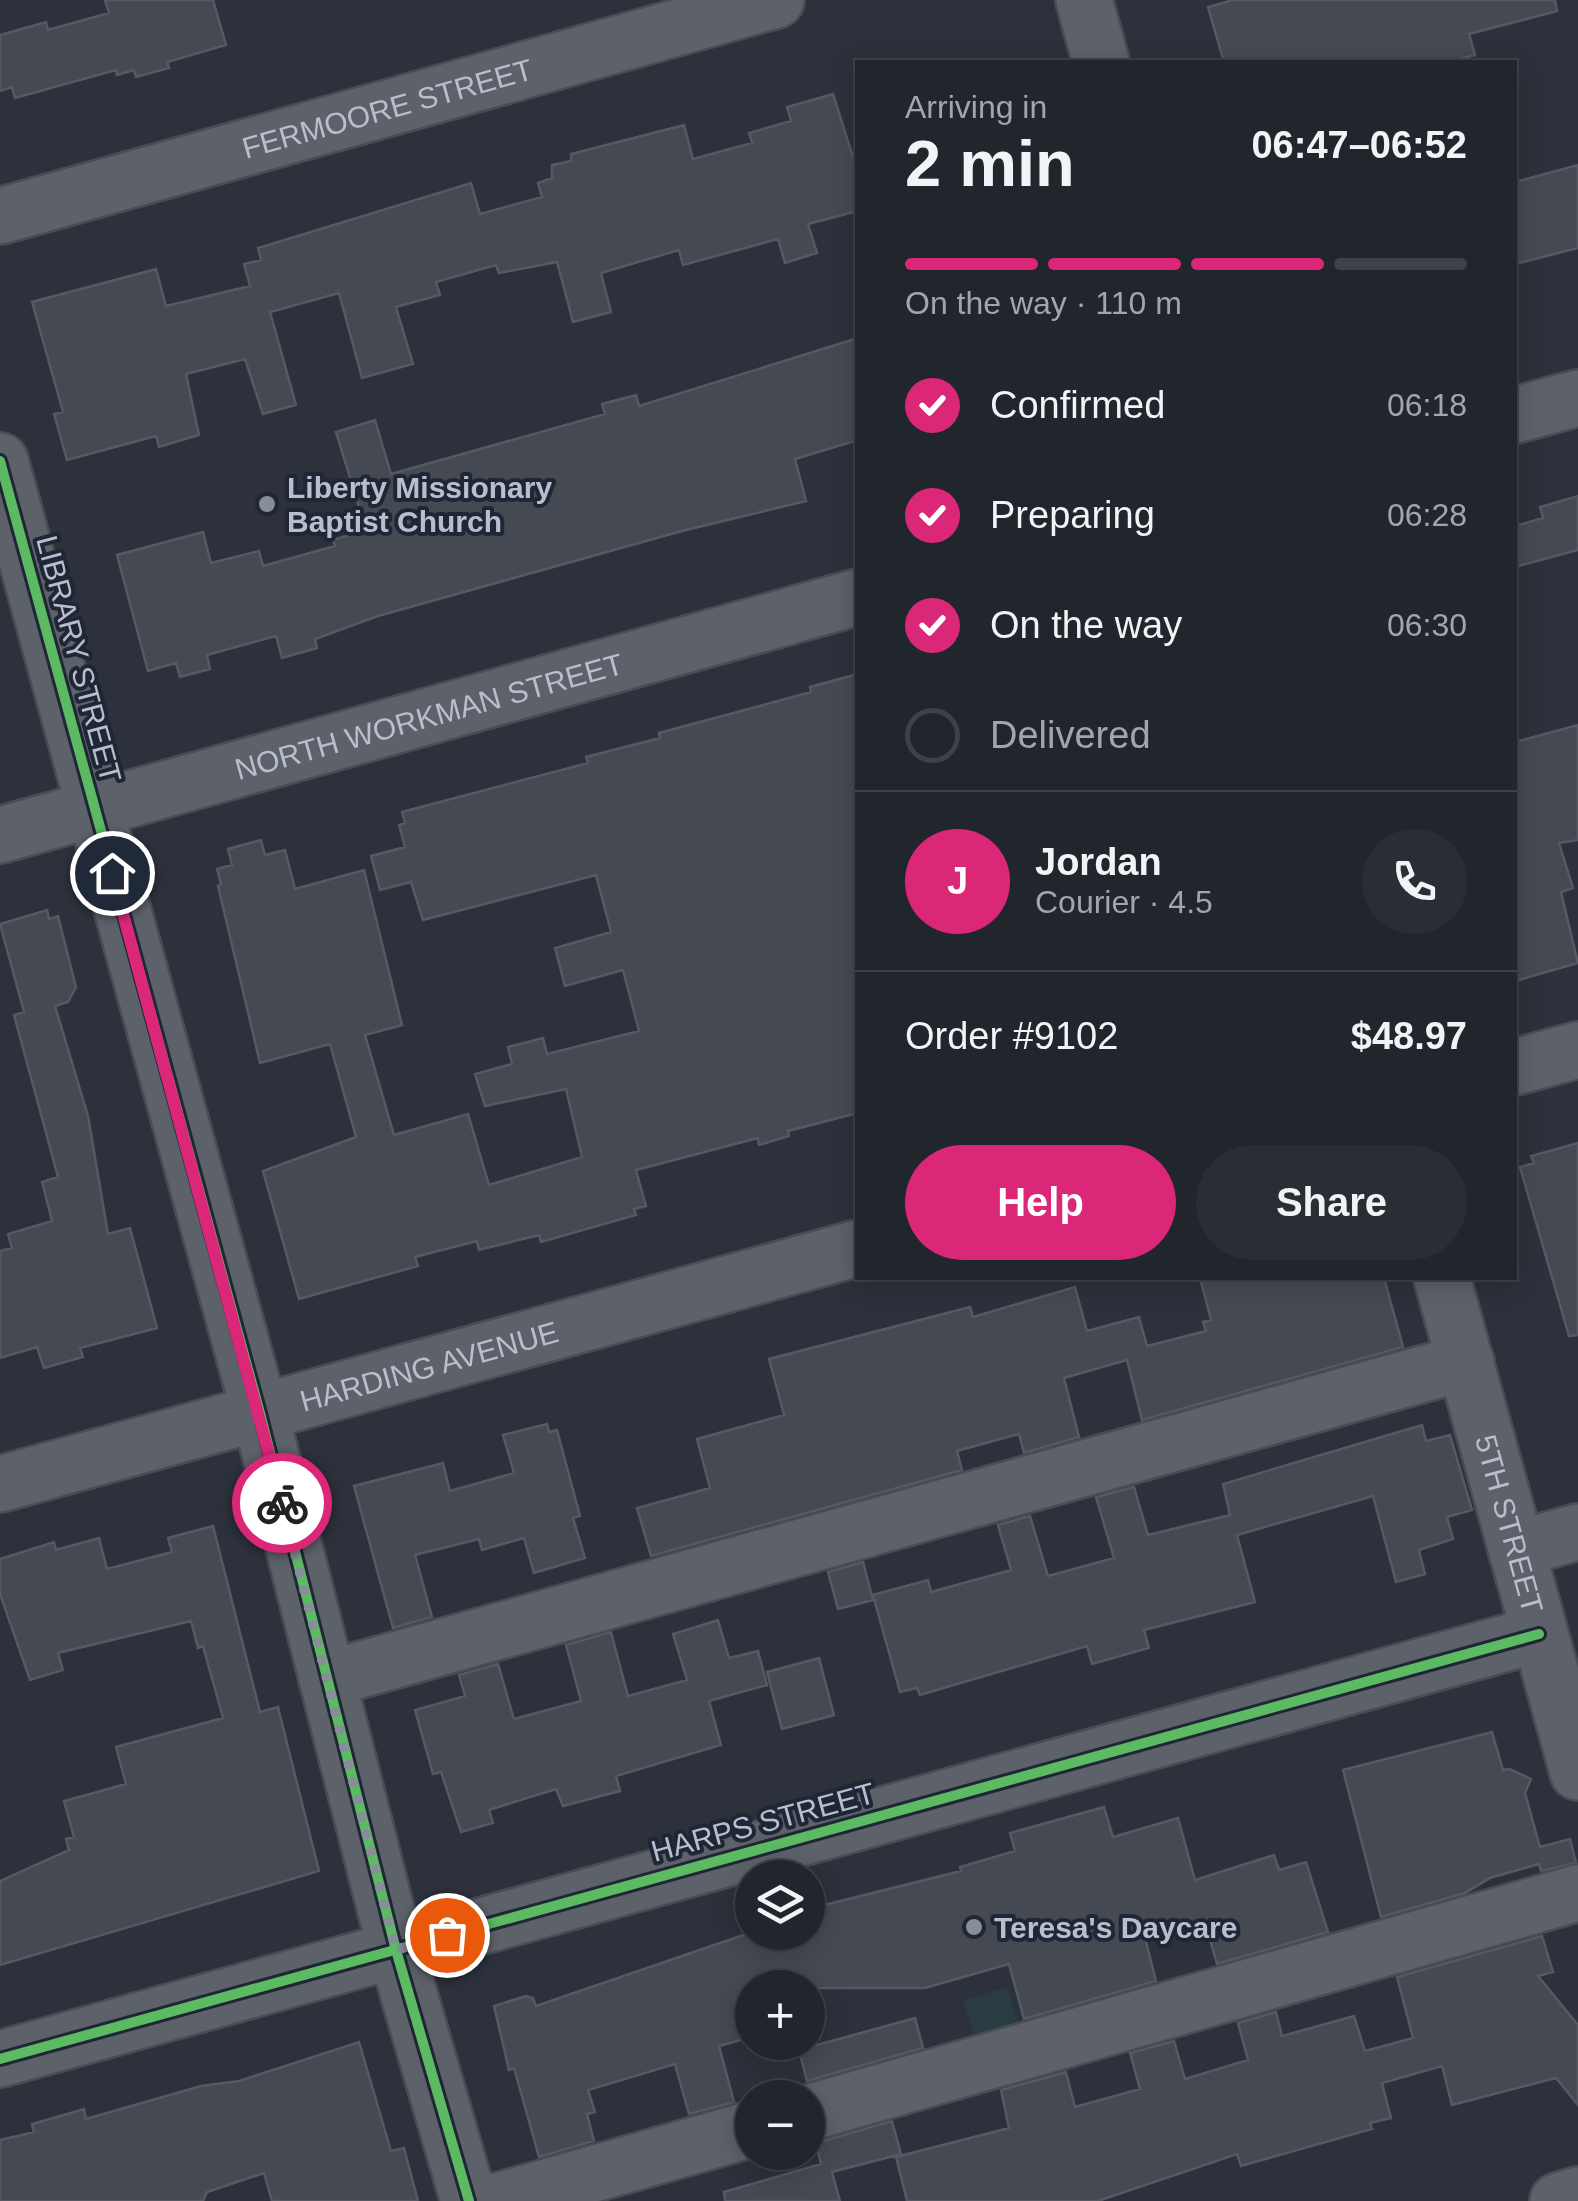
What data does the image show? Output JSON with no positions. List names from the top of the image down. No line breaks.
{"streets":{"street":["FERMOORE STREET","LIBRARY STREET","NORTH WORKMAN STREET","HARDING AVENUE","5TH STREET","HARPS STREET"]},"crossings":[["LIBRARY STREET","NORTH WORKMAN STREET"],["LIBRARY STREET","HARDING AVENUE"],["LIBRARY STREET","HARPS STREET"],["5TH STREET","HARPS STREET"]],"places":["Liberty Missionary Baptist Church","Teresa's Daycare"],"page":{"heading":["2 min","Arriving in","06:47–06:52"],"panel":["Jordan","Courier · 4.5","Order #9102","$48.97"],"bar":"On the way · 110 m","list":[["Confirmed","06:18"],["Preparing","06:28"],["On the way","06:30"],"Delivered"],"round":"J","buttons":["Help","Share"],"map_buttons":["+","−"]}}
